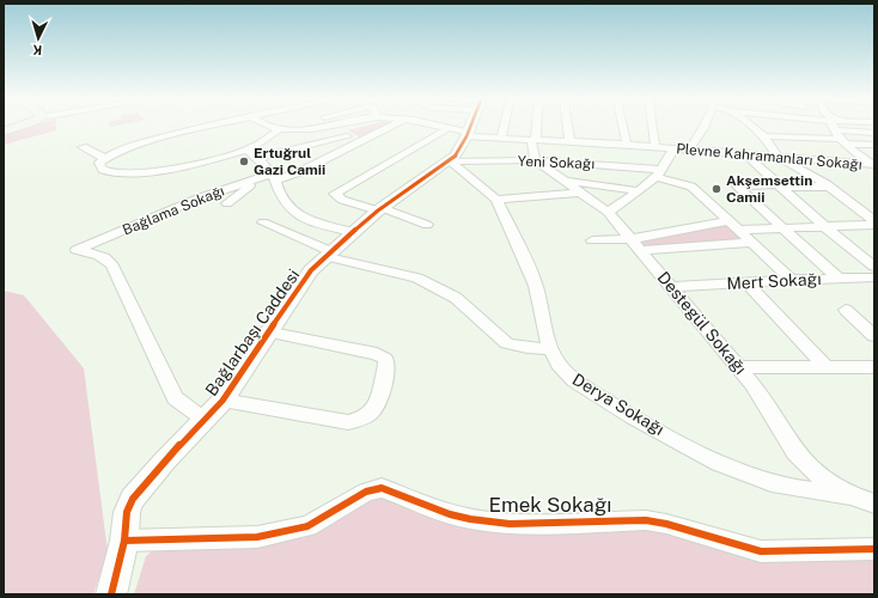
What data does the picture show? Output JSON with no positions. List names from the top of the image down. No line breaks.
{"streets":{"street":["Plevne Kahramanları Sokağı","Yeni Sokağı","Bağlama Sokağı","Mert Sokağı","Destegül Sokağı","Bağlarbaşı Caddesi","Derya Sokağı","Emek Sokağı"]},"crossings":[["Plevne Kahramanları Sokağı","Bağlarbaşı Caddesi"],["Yeni Sokağı","Mert Sokağı"],["Yeni Sokağı","Destegül Sokağı"],["Yeni Sokağı","Bağlarbaşı Caddesi"],["Yeni Sokağı","Derya Sokağı"],["Bağlama Sokağı","Bağlarbaşı Caddesi"],["Mert Sokağı","Destegül Sokağı"],["Destegül Sokağı","Derya Sokağı"],["Bağlarbaşı Caddesi","Derya Sokağı"],["Bağlarbaşı Caddesi","Emek Sokağı"]],"places":["Ertuğrul Gazi Camii","Akşemsettin Camii"],"north":"bottom"}
